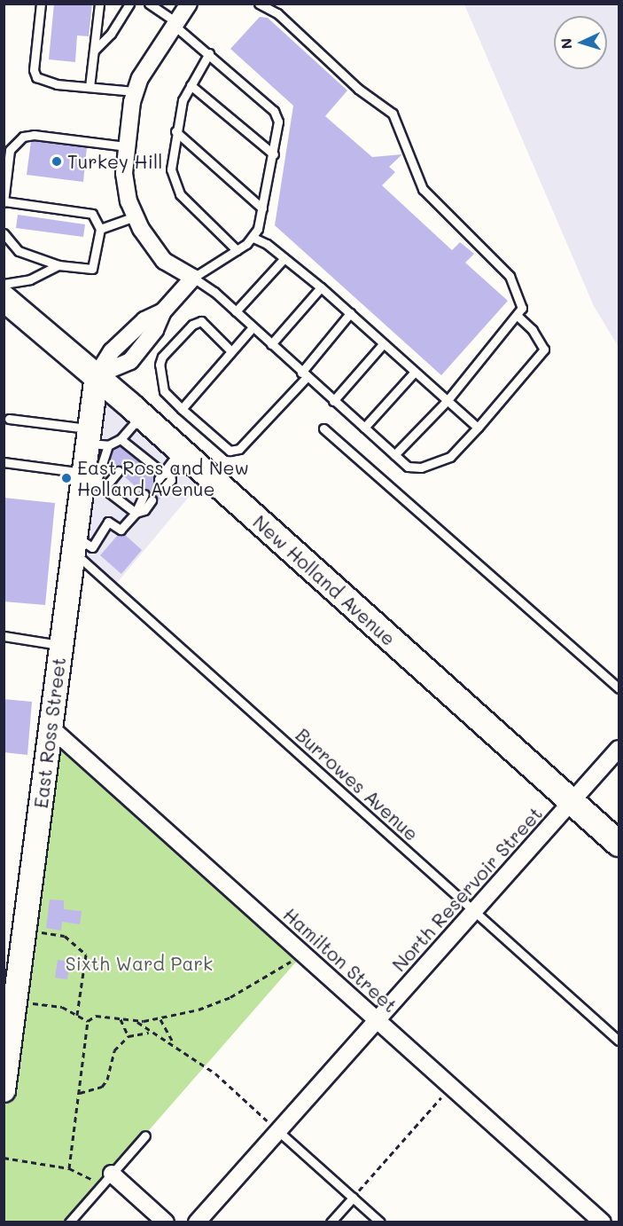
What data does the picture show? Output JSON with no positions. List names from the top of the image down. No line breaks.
{"streets":{"main road":["New Holland Avenue"],"street":["East Ross Street","North Reservoir Street","Hamilton Street"],"lane":["Burrowes Avenue"]},"crossings":[["New Holland Avenue","East Ross Street"],["New Holland Avenue","North Reservoir Street"],["East Ross Street","Burrowes Avenue"],["East Ross Street","Hamilton Street"],["Burrowes Avenue","North Reservoir Street"],["North Reservoir Street","Hamilton Street"]],"parks":["Sixth Ward Park"],"places":["Turkey Hill","East Ross and New Holland Avenue"],"north":"left"}
